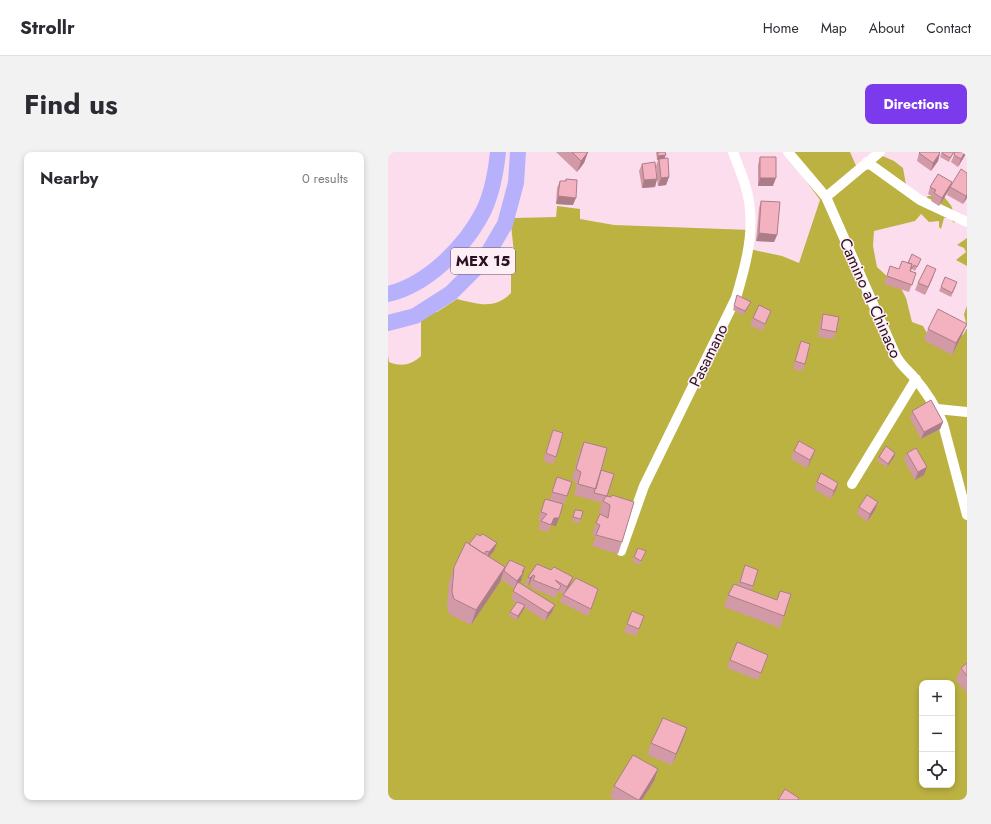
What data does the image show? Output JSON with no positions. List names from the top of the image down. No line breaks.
{"streets":{"main road":["MEX 15"],"street":["Camino al Chinaco","Pasamano"]},"page":{"header":"Strollr","nav":["Home","Map","About","Contact"],"title":"Find us","buttons":"Directions","heading":["Nearby","0 results"],"map_buttons":["+","−"]}}
